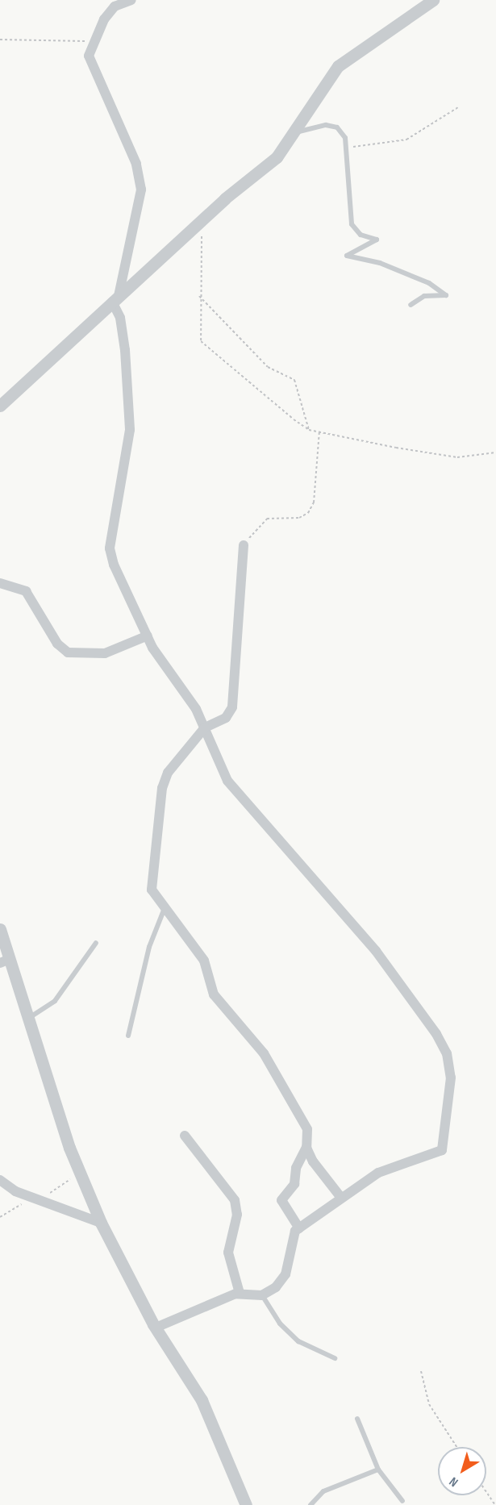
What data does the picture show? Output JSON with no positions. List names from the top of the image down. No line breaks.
{"north":"bottom left"}
